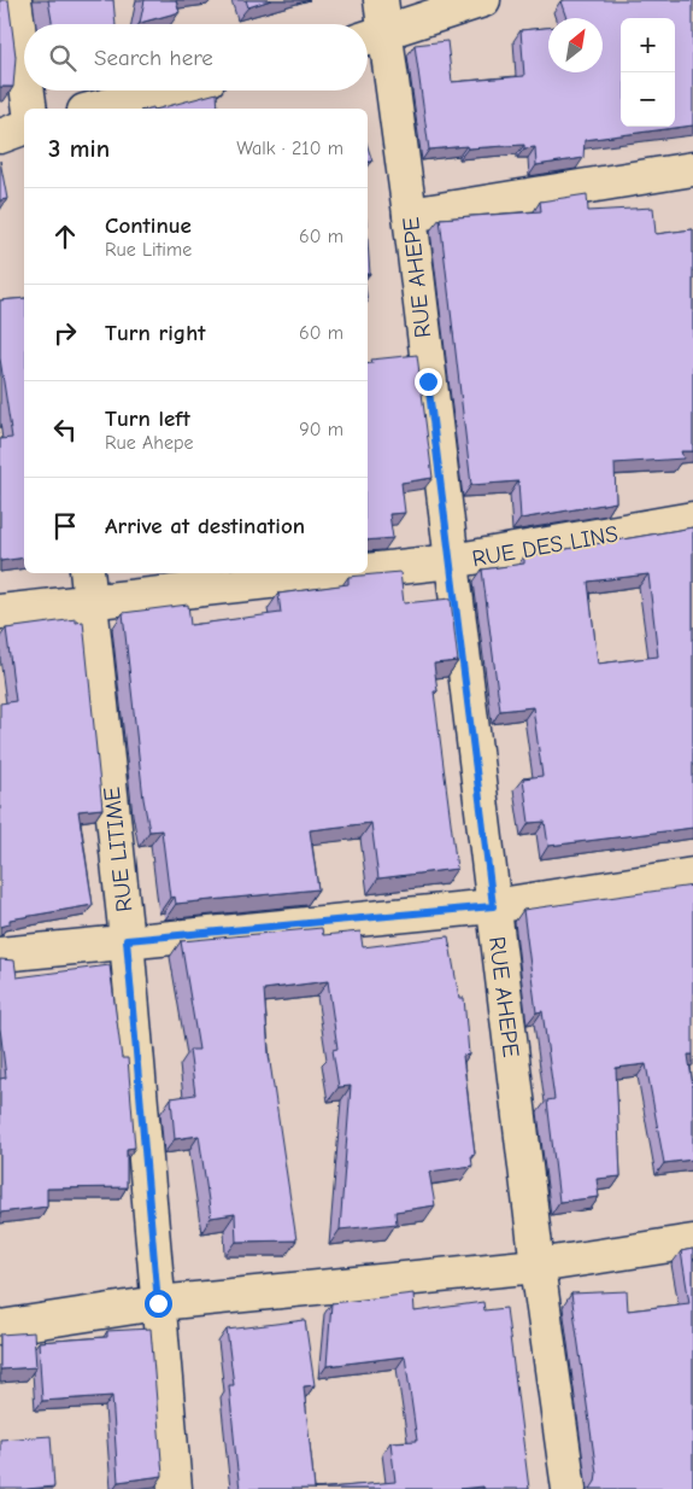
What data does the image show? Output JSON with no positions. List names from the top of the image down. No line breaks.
{"streets":{"street":["RUE AHEPE","RUE DES LINS","RUE LITIME"]},"crossings":[["RUE AHEPE","RUE DES LINS"],["RUE DES LINS","RUE LITIME"]],"north":"top right","page":{"map_buttons":["+","−"],"search":"Search here","heading":["3 min","Walk · 210 m"],"list":[["Continue","Rue Litime","60 m"],["Turn right","60 m"],["Turn left","Rue Ahepe","90 m"],"Arrive at destination"]}}
